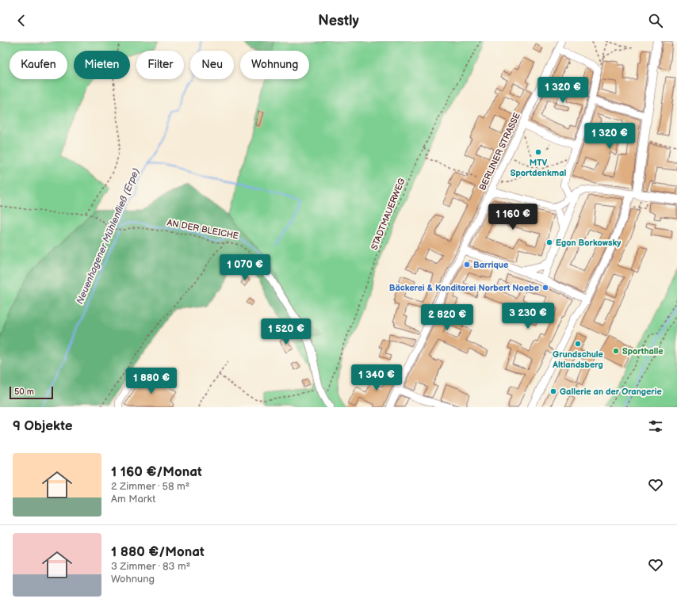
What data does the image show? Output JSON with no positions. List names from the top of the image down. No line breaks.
{"streets":{"street":["BERLINER STRASSE"],"path":["STADTMAUERWEG","AN DER BLEICHE"]},"water":["Neuenhagener Mühlenfließ (Erpe)"],"places":["MTV Sportdenkmal","Egon Borkowsky","Barrique","Bäckerei & Konditorei Norbert Noebe","Grundschule Altlandsberg","Sporthalle","Gallerie an der Orangerie"],"scale_bar":"50 m","page":{"header":"Nestly","chip":["Kaufen","Mieten","Filter","Neu","Wohnung"],"price":["1 320 €","1 320 €","1 160 €","1 070 €","3 230 €","2 820 €","1 520 €","1 340 €","1 880 €"],"scale":"50 m","heading":"9 Objekte","list":[{"name":"1 160 €/Monat","note":"2 Zimmer · 58 m² · Am Markt"},{"name":"1 880 €/Monat","note":"3 Zimmer · 83 m² · Wohnung"}]}}
